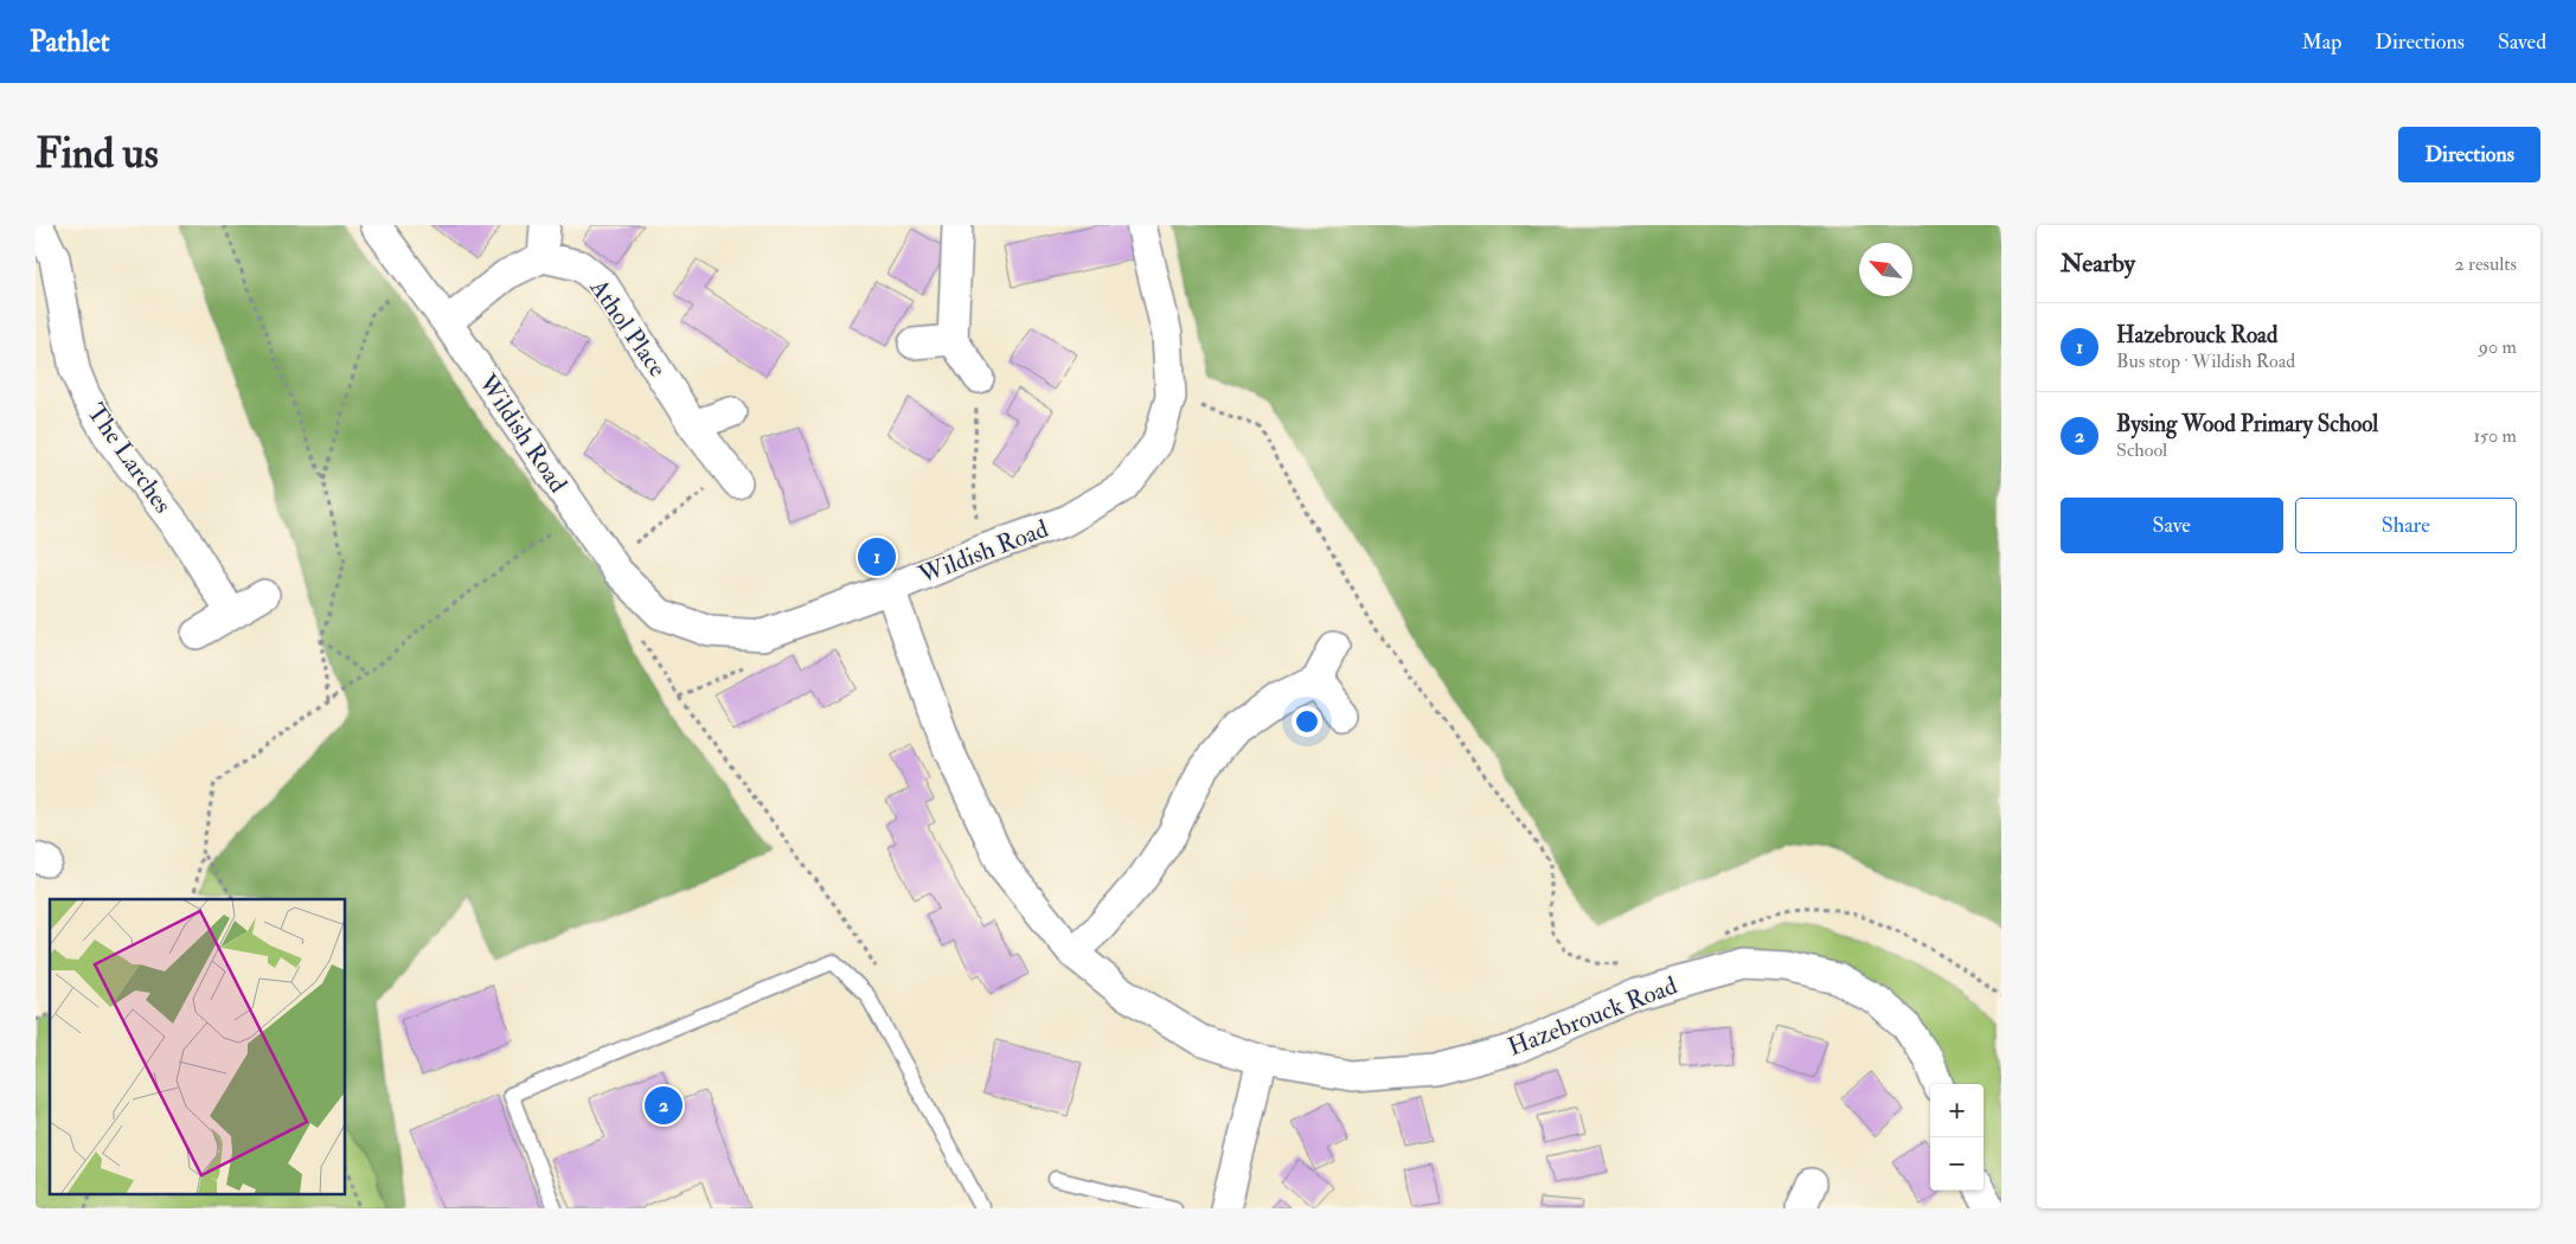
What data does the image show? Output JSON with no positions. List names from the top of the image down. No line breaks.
{"streets":{"street":["Athol Place","Wildish Road","The Larches","Hazebrouck Road"]},"crossings":[["Wildish Road","Hazebrouck Road"]],"north":"top left","page":{"header":"Pathlet","nav":["Map","Directions","Saved"],"buttons":["Directions",["Save","Share"]],"title":"Find us","heading":["Nearby","2 results"],"list":[{"mark":"1","name":"Hazebrouck Road","note":"Bus stop · Wildish Road","value":"90 m"},{"mark":"2","name":"Bysing Wood Primary School","note":"School","value":"150 m"}],"pins":["1","2"],"map_buttons":["+","−"]}}
